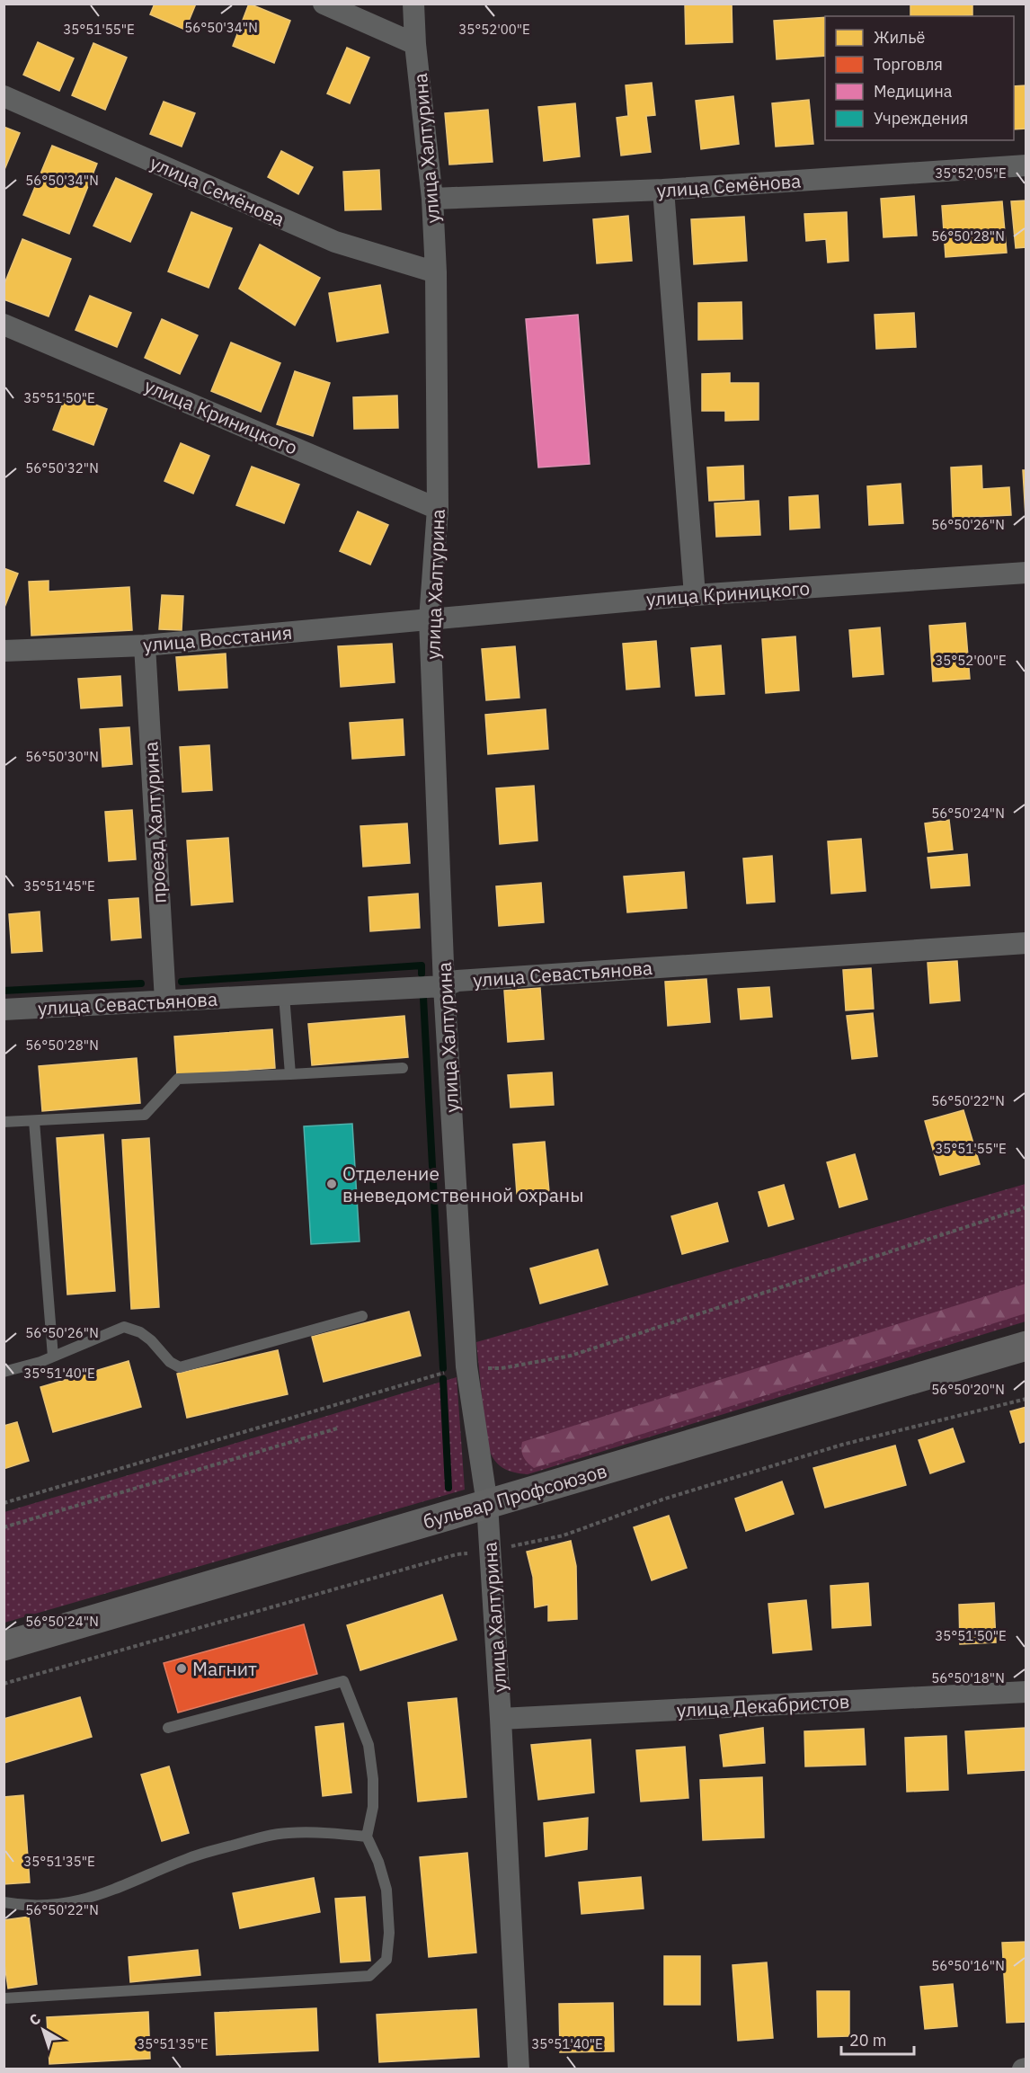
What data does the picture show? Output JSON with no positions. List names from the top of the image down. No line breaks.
{"streets":{"main road":["бульвар Профсоюзов"],"street":["улица Халтурина","улица Семёнова","улица Криницкого","улица Восстания","проезд Халтурина","улица Севастьянова","улица Декабристов"]},"crossings":[["улица Халтурина","улица Семёнова"],["улица Халтурина","улица Криницкого"],["улица Халтурина","улица Восстания"],["улица Халтурина","улица Севастьянова"],["улица Халтурина","бульвар Профсоюзов"],["улица Халтурина","улица Декабристов"],["улица Криницкого","улица Восстания"],["улица Восстания","проезд Халтурина"],["проезд Халтурина","улица Севастьянова"]],"places":["Отделение вневедомственной охраны","Магнит"],"legend":["Жильё","Торговля","Медицина","Учреждения"],"scale_bar":"20 m","north":"top left","coordinates":["56°50'34\"N","35°51'55\"E","35°52'00\"E","35°52'05\"E","56°50'28\"N","35°51'50\"E","56°50'32\"N","56°50'26\"N","56°50'30\"N","56°50'24\"N","35°51'45\"E","56°50'22\"N","35°51'40\"E","56°50'20\"N","56°50'18\"N","35°51'35\"E","56°50'16\"N"]}
